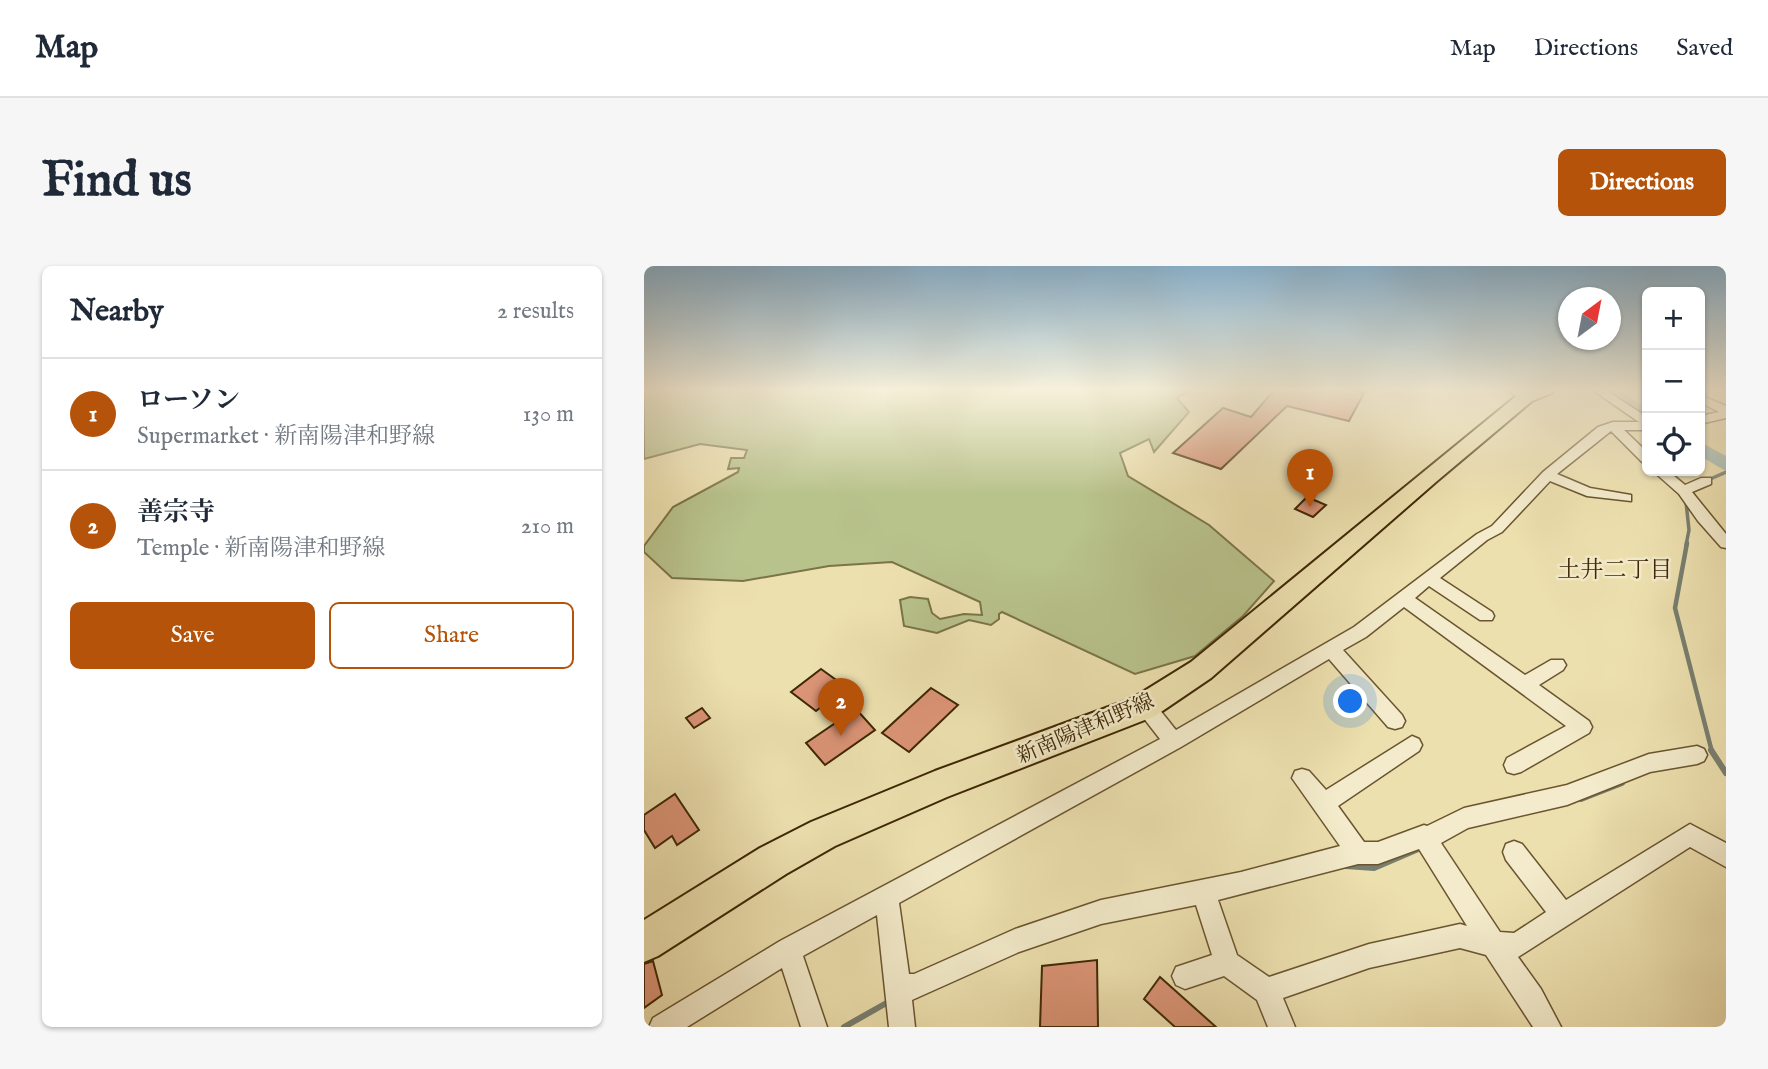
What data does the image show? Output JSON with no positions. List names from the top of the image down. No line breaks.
{"streets":{"main road":["新南陽津和野線"]},"districts":["土井二丁目"],"north":"top right","page":{"header":"Map","nav":["Map","Directions","Saved"],"buttons":["Directions",["Save","Share"]],"title":"Find us","heading":["Nearby","2 results"],"map_buttons":["+","−"],"list":[{"mark":"1","name":"ローソン","note":"Supermarket · 新南陽津和野線","value":"130 m"},{"mark":"2","name":"善宗寺","note":"Temple · 新南陽津和野線","value":"210 m"}],"pins":["1","2"]}}
